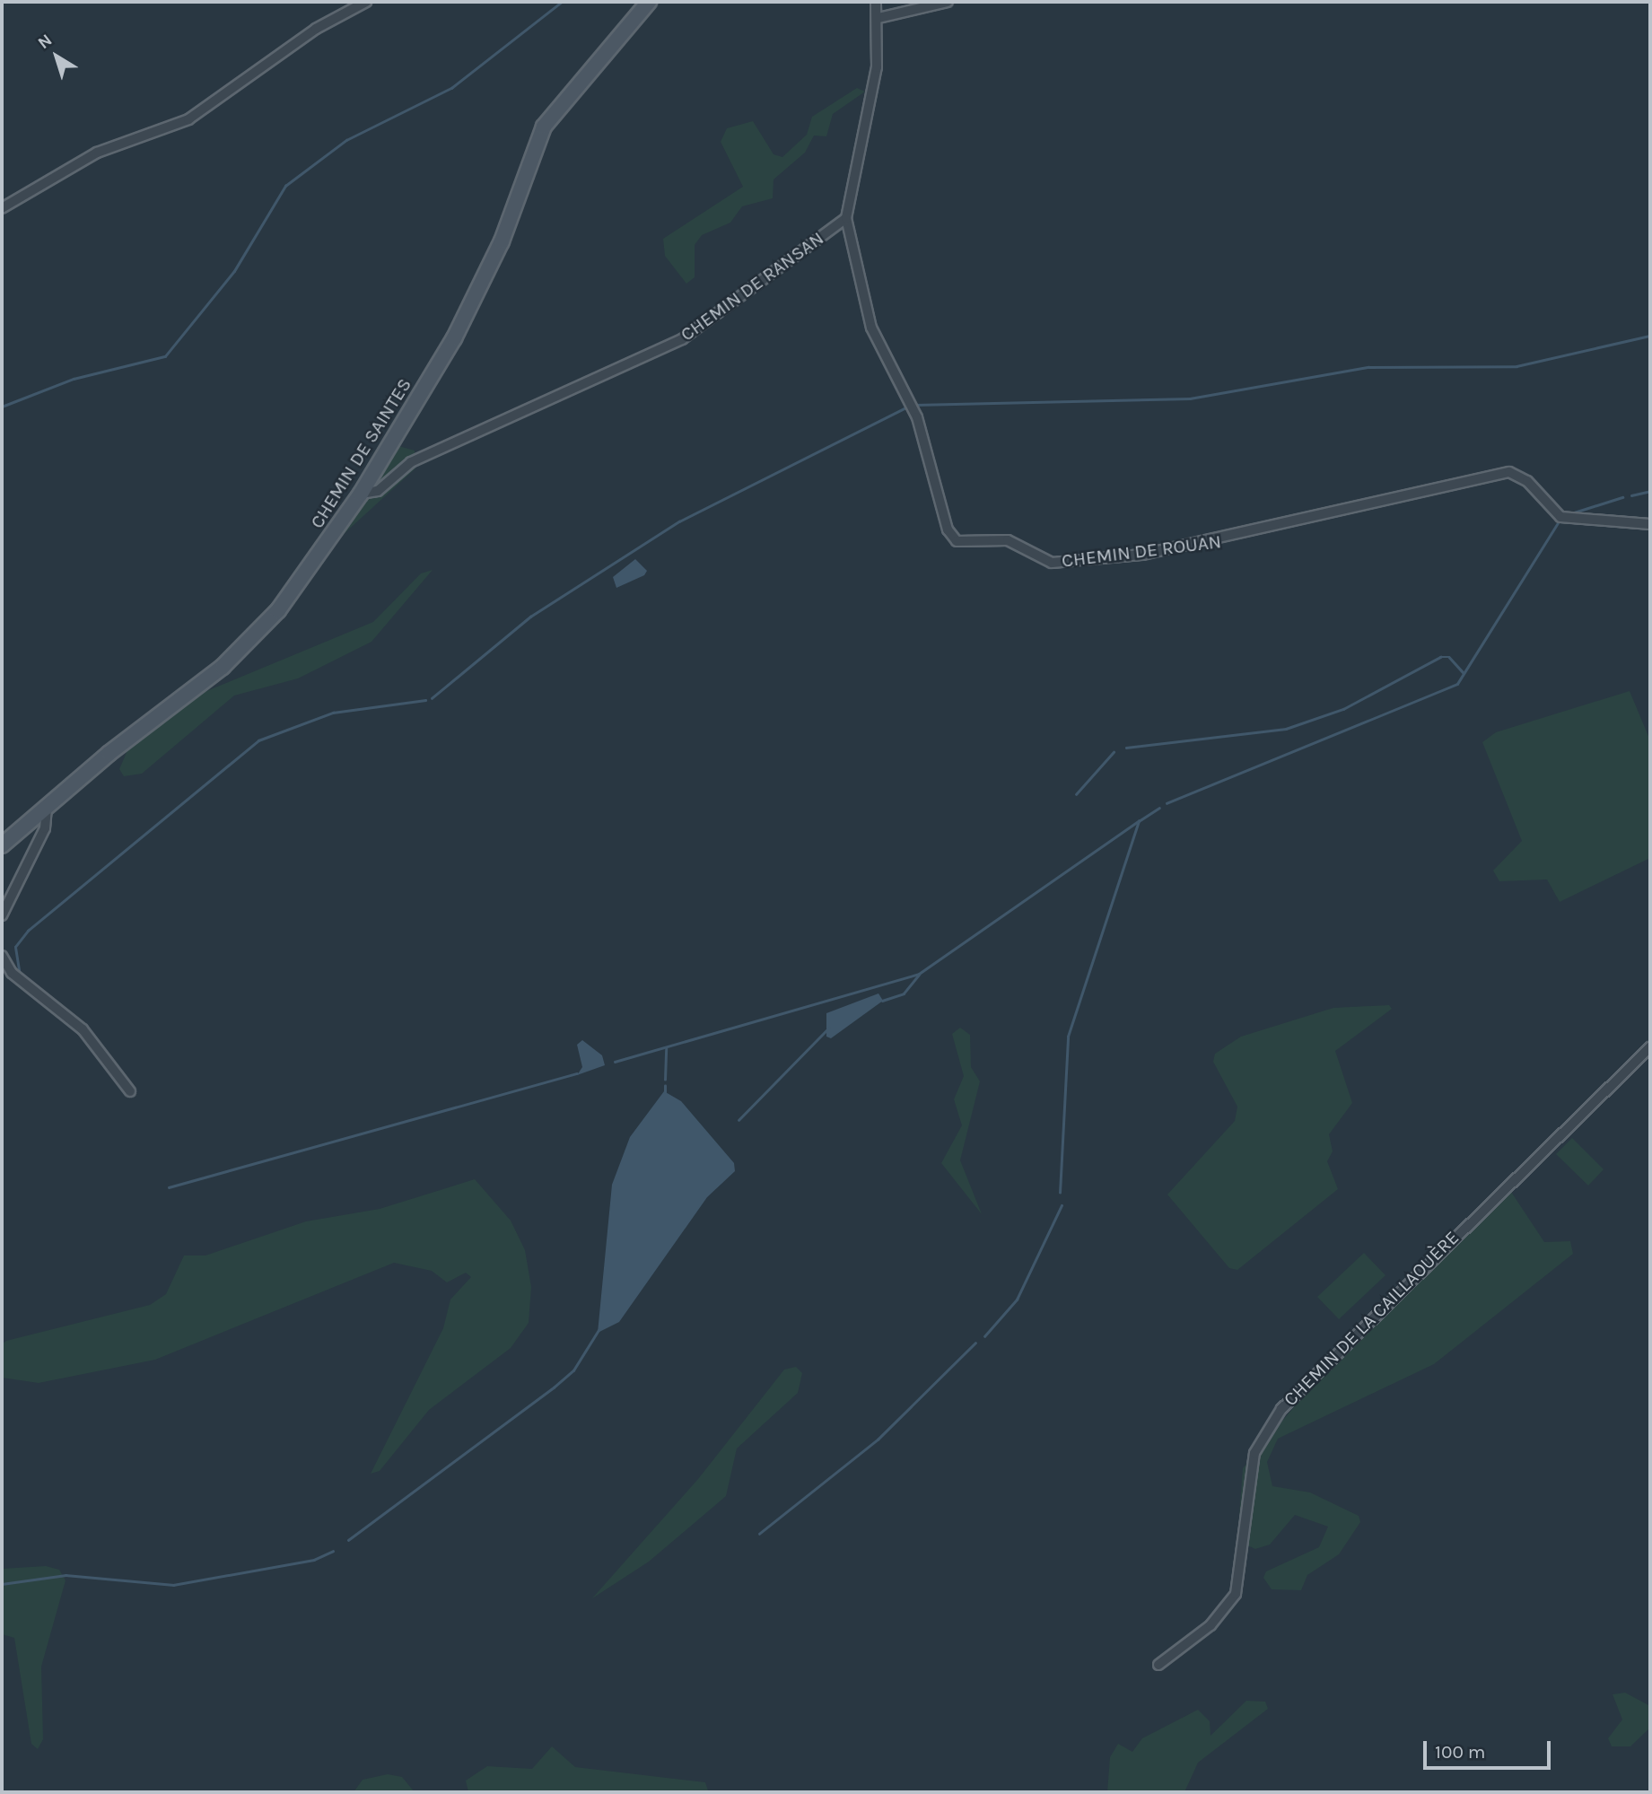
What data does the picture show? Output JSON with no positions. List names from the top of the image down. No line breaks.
{"streets":{"street":["CHEMIN DE RANSAN","CHEMIN DE SAINTES","CHEMIN DE ROUAN","CHEMIN DE LA CAILLAOUÈRE"]},"crossings":[["CHEMIN DE RANSAN","CHEMIN DE SAINTES"],["CHEMIN DE RANSAN","CHEMIN DE ROUAN"]],"scale_bar":"100 m","north":"top left"}
